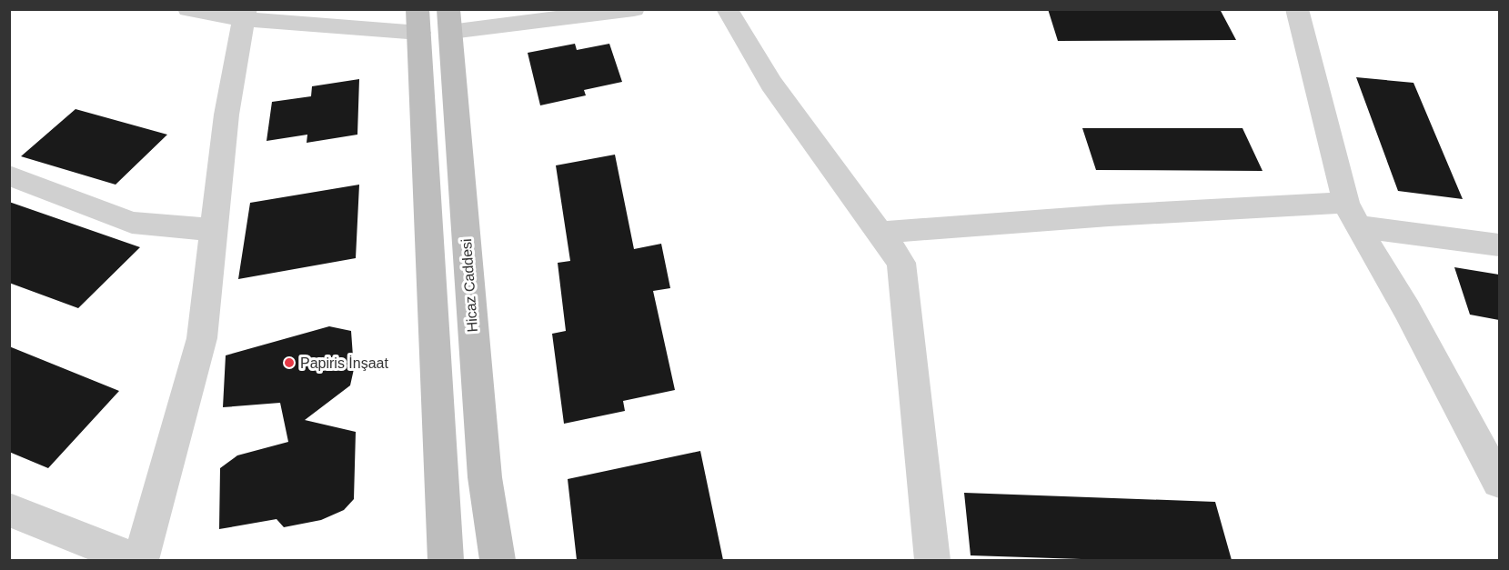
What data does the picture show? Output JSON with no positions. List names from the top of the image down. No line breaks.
{"streets":{"main road":["Hicaz Caddesi"]},"places":["Papiris İnşaat"]}
